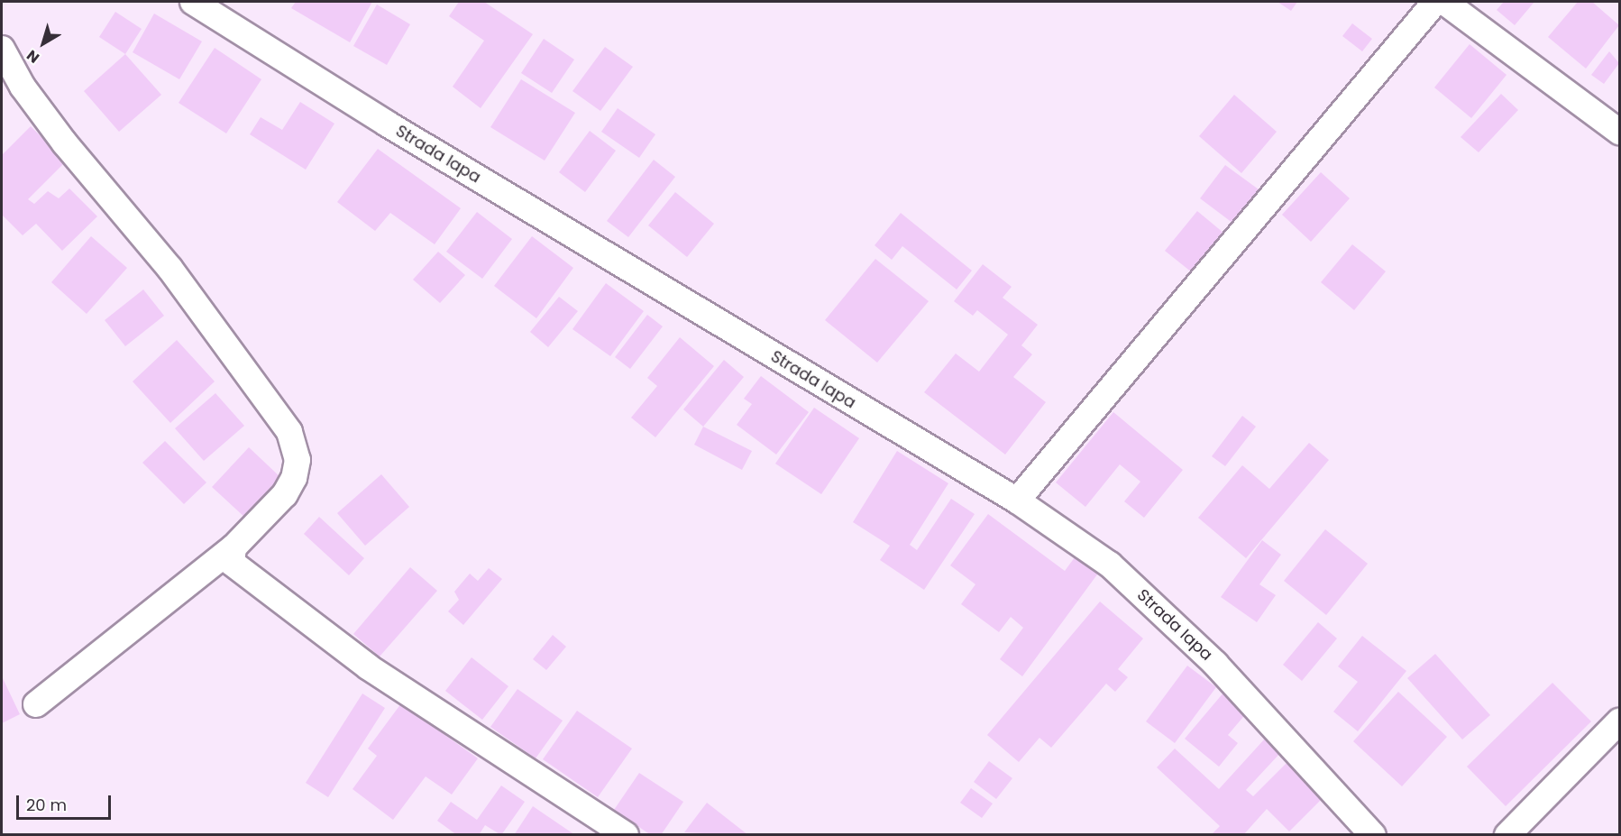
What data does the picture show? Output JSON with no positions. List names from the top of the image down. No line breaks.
{"streets":{"street":["Strada Iapa"]},"scale_bar":"20 m","north":"bottom left"}
